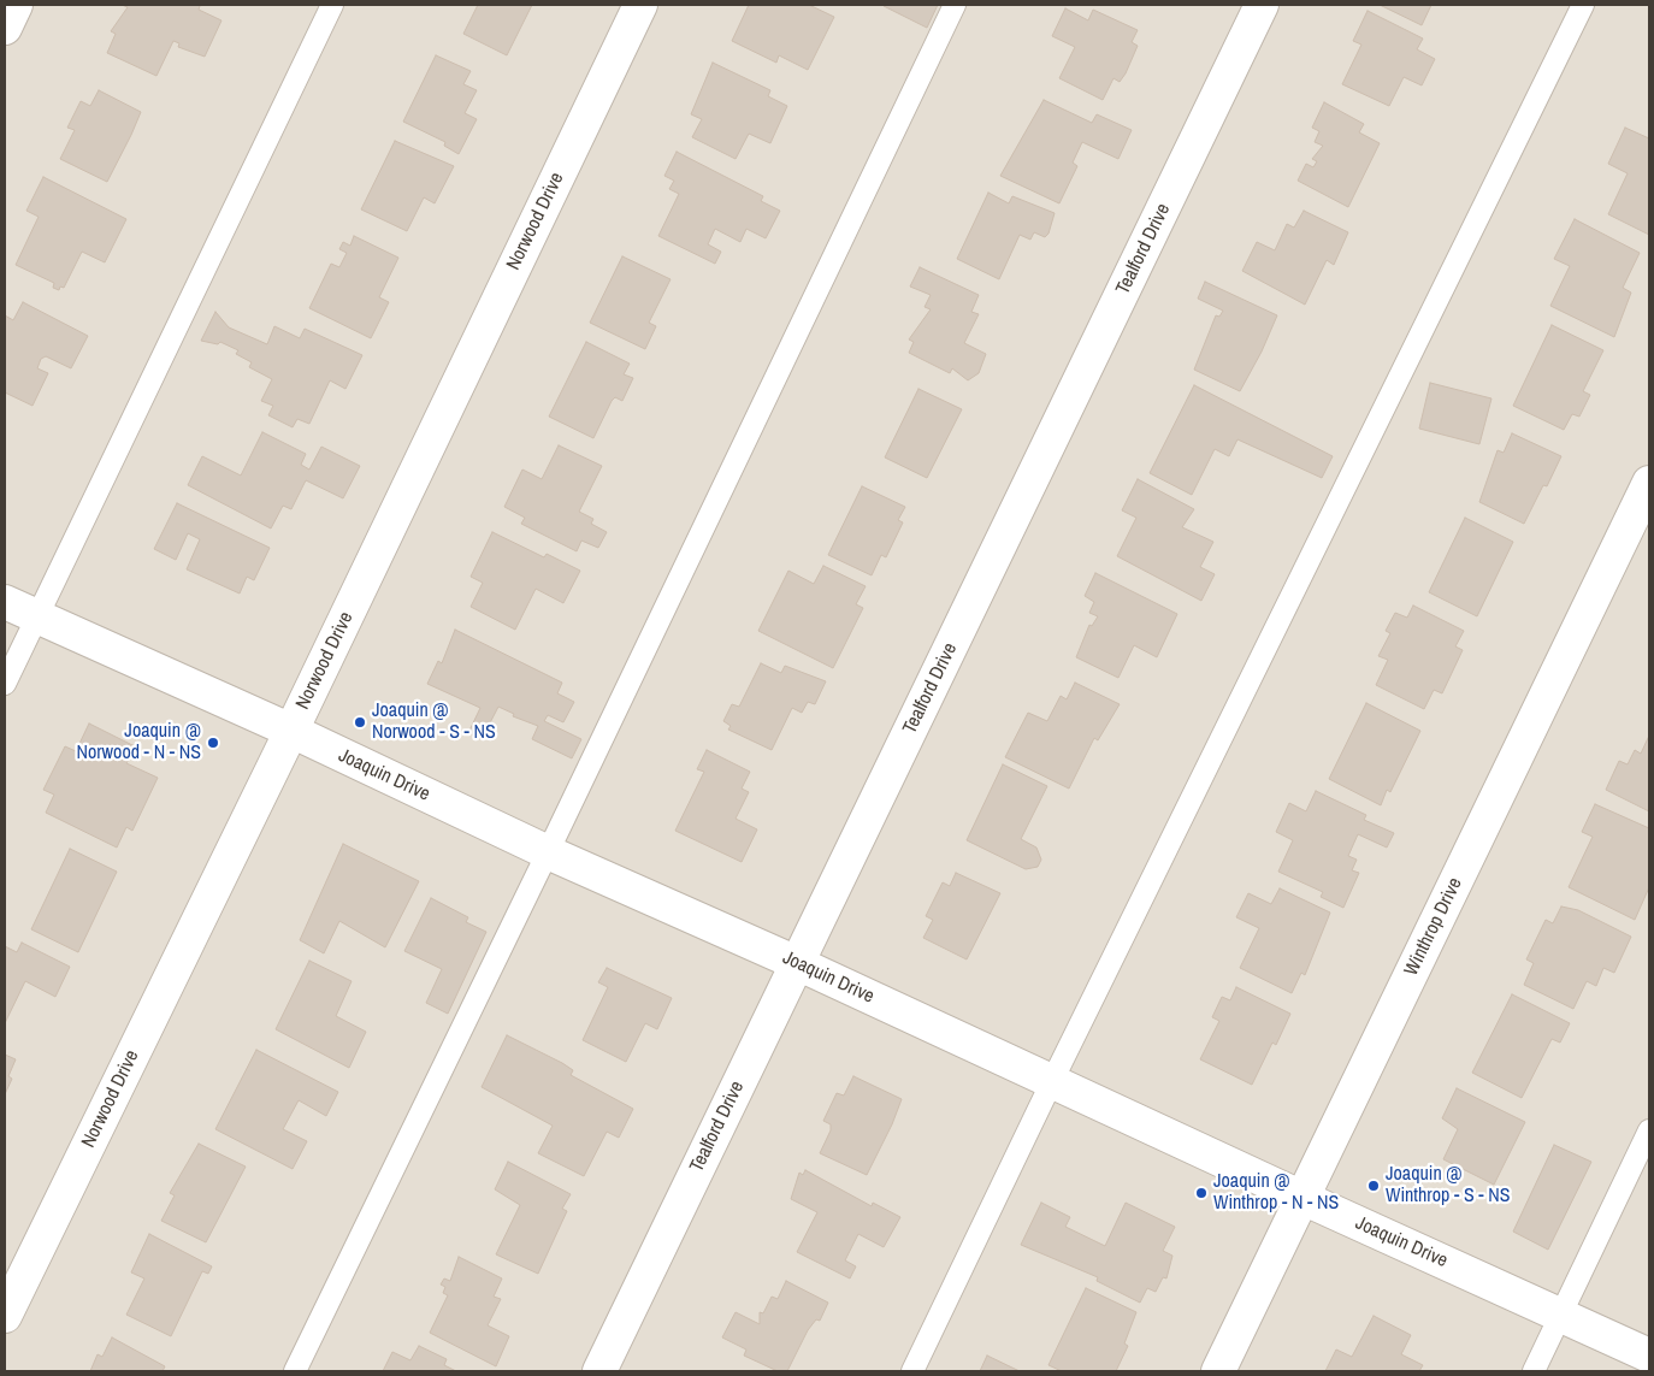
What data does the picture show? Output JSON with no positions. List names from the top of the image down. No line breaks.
{"streets":{"street":["Norwood Drive","Tealford Drive","Joaquin Drive","Winthrop Drive"]},"crossings":[["Norwood Drive","Joaquin Drive"],["Tealford Drive","Joaquin Drive"],["Joaquin Drive","Winthrop Drive"]],"places":["Joaquin @ Norwood - S - NS","Joaquin @ Norwood - N - NS","Joaquin @ Winthrop - S - NS","Joaquin @ Winthrop - N - NS"]}
